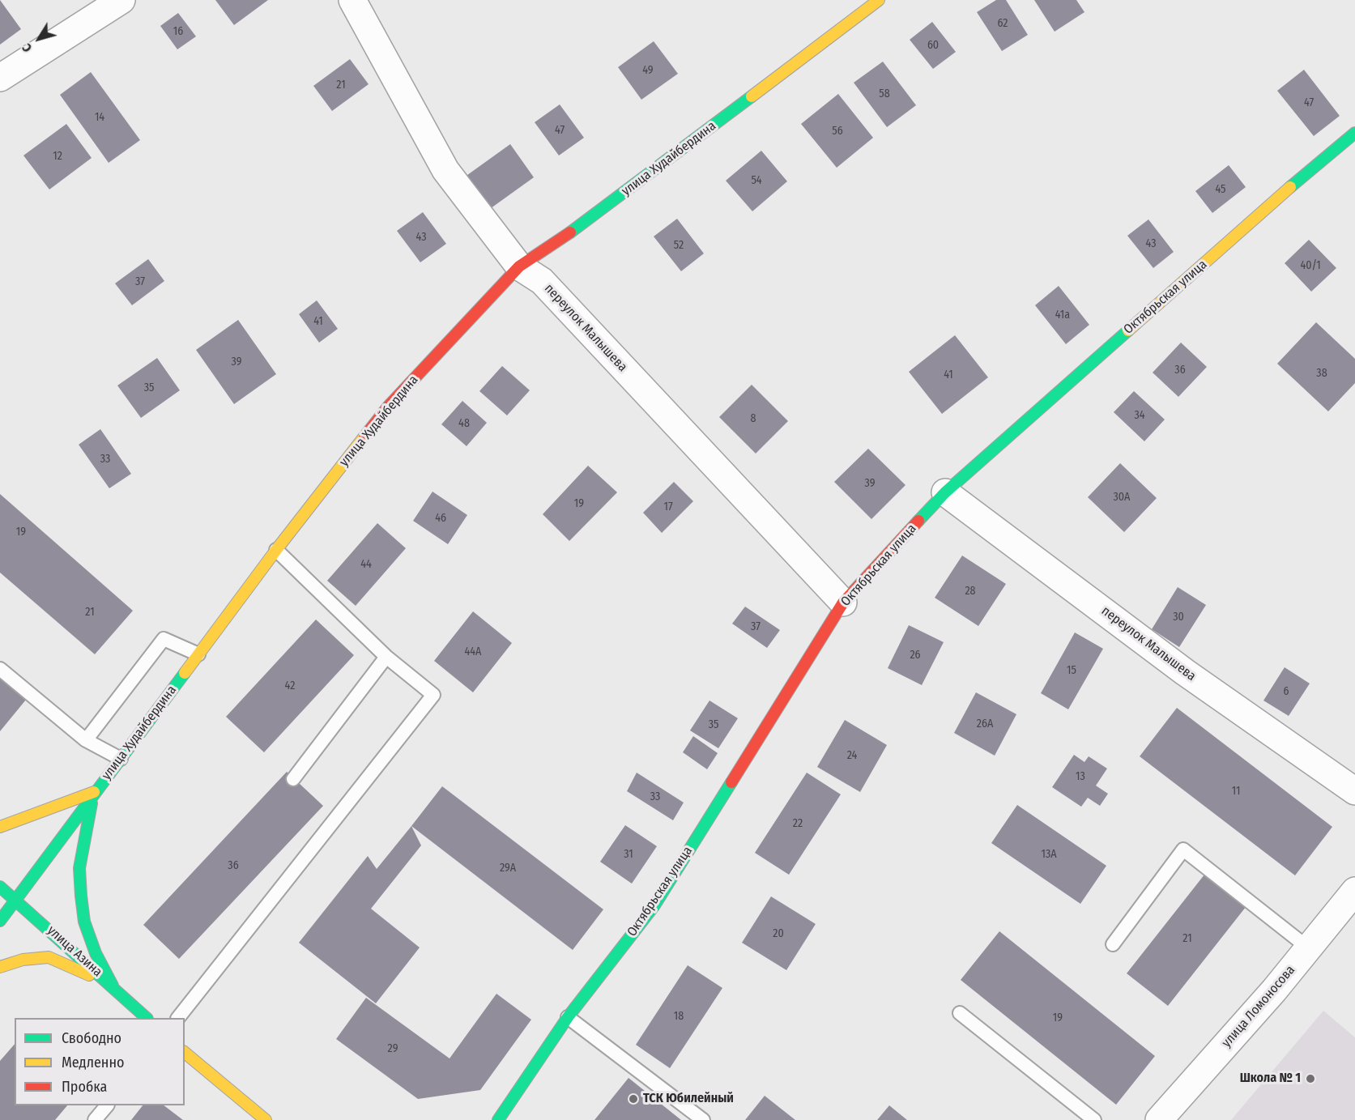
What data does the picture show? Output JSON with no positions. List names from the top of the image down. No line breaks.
{"streets":{"street":["улица Худайбердина","Октябрьская улица","переулок Малышева","улица Азина","улица Ломоносова"]},"crossings":[["улица Худайбердина","переулок Малышева"],["улица Худайбердина","улица Азина"],["Октябрьская улица","переулок Малышева"]],"places":["Школа № 1","ТСК Юбилейный"],"house_numbers":["62","16","60","49","21","58","47","14","47","56","12","54","45","43","43","52","40/1","37","41а","41","39","36","38","41","35","34","8","48","33","39","30А","19","17","46","19","44","28","21","30","37","44А","26","15","42","6","26А","35","24","13","11","33","22","31","13А","36","29А","20","21","18","19","29"],"legend":["Свободно","Медленно","Пробка"],"north":"bottom left"}
